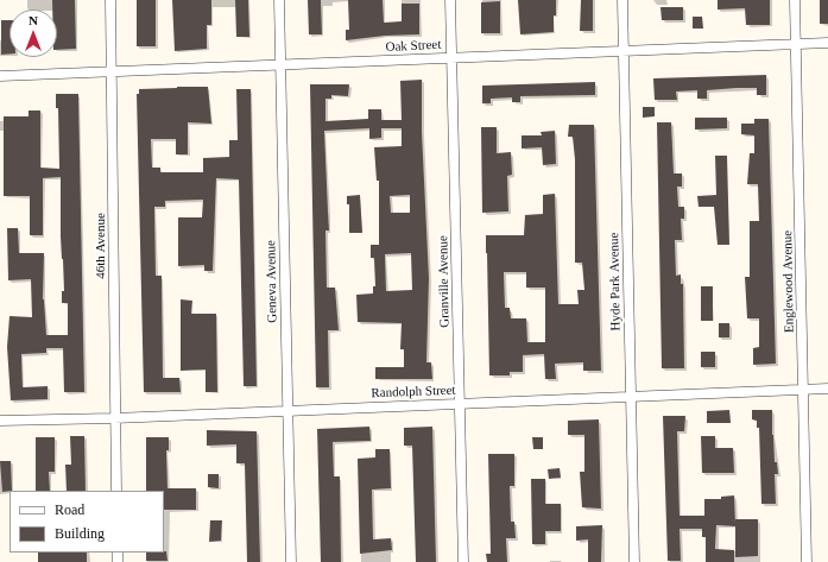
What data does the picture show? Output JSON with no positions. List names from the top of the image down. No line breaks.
{"streets":{"street":["Oak Street","46th Avenue","Geneva Avenue","Granville Avenue","Hyde Park Avenue","Englewood Avenue","Randolph Street"]},"crossings":[["Oak Street","46th Avenue"],["Oak Street","Geneva Avenue"],["Oak Street","Granville Avenue"],["Oak Street","Hyde Park Avenue"],["Oak Street","Englewood Avenue"],["46th Avenue","Randolph Street"],["Geneva Avenue","Randolph Street"],["Granville Avenue","Randolph Street"],["Hyde Park Avenue","Randolph Street"],["Englewood Avenue","Randolph Street"]],"legend":["Road","Building"],"north":"top"}
